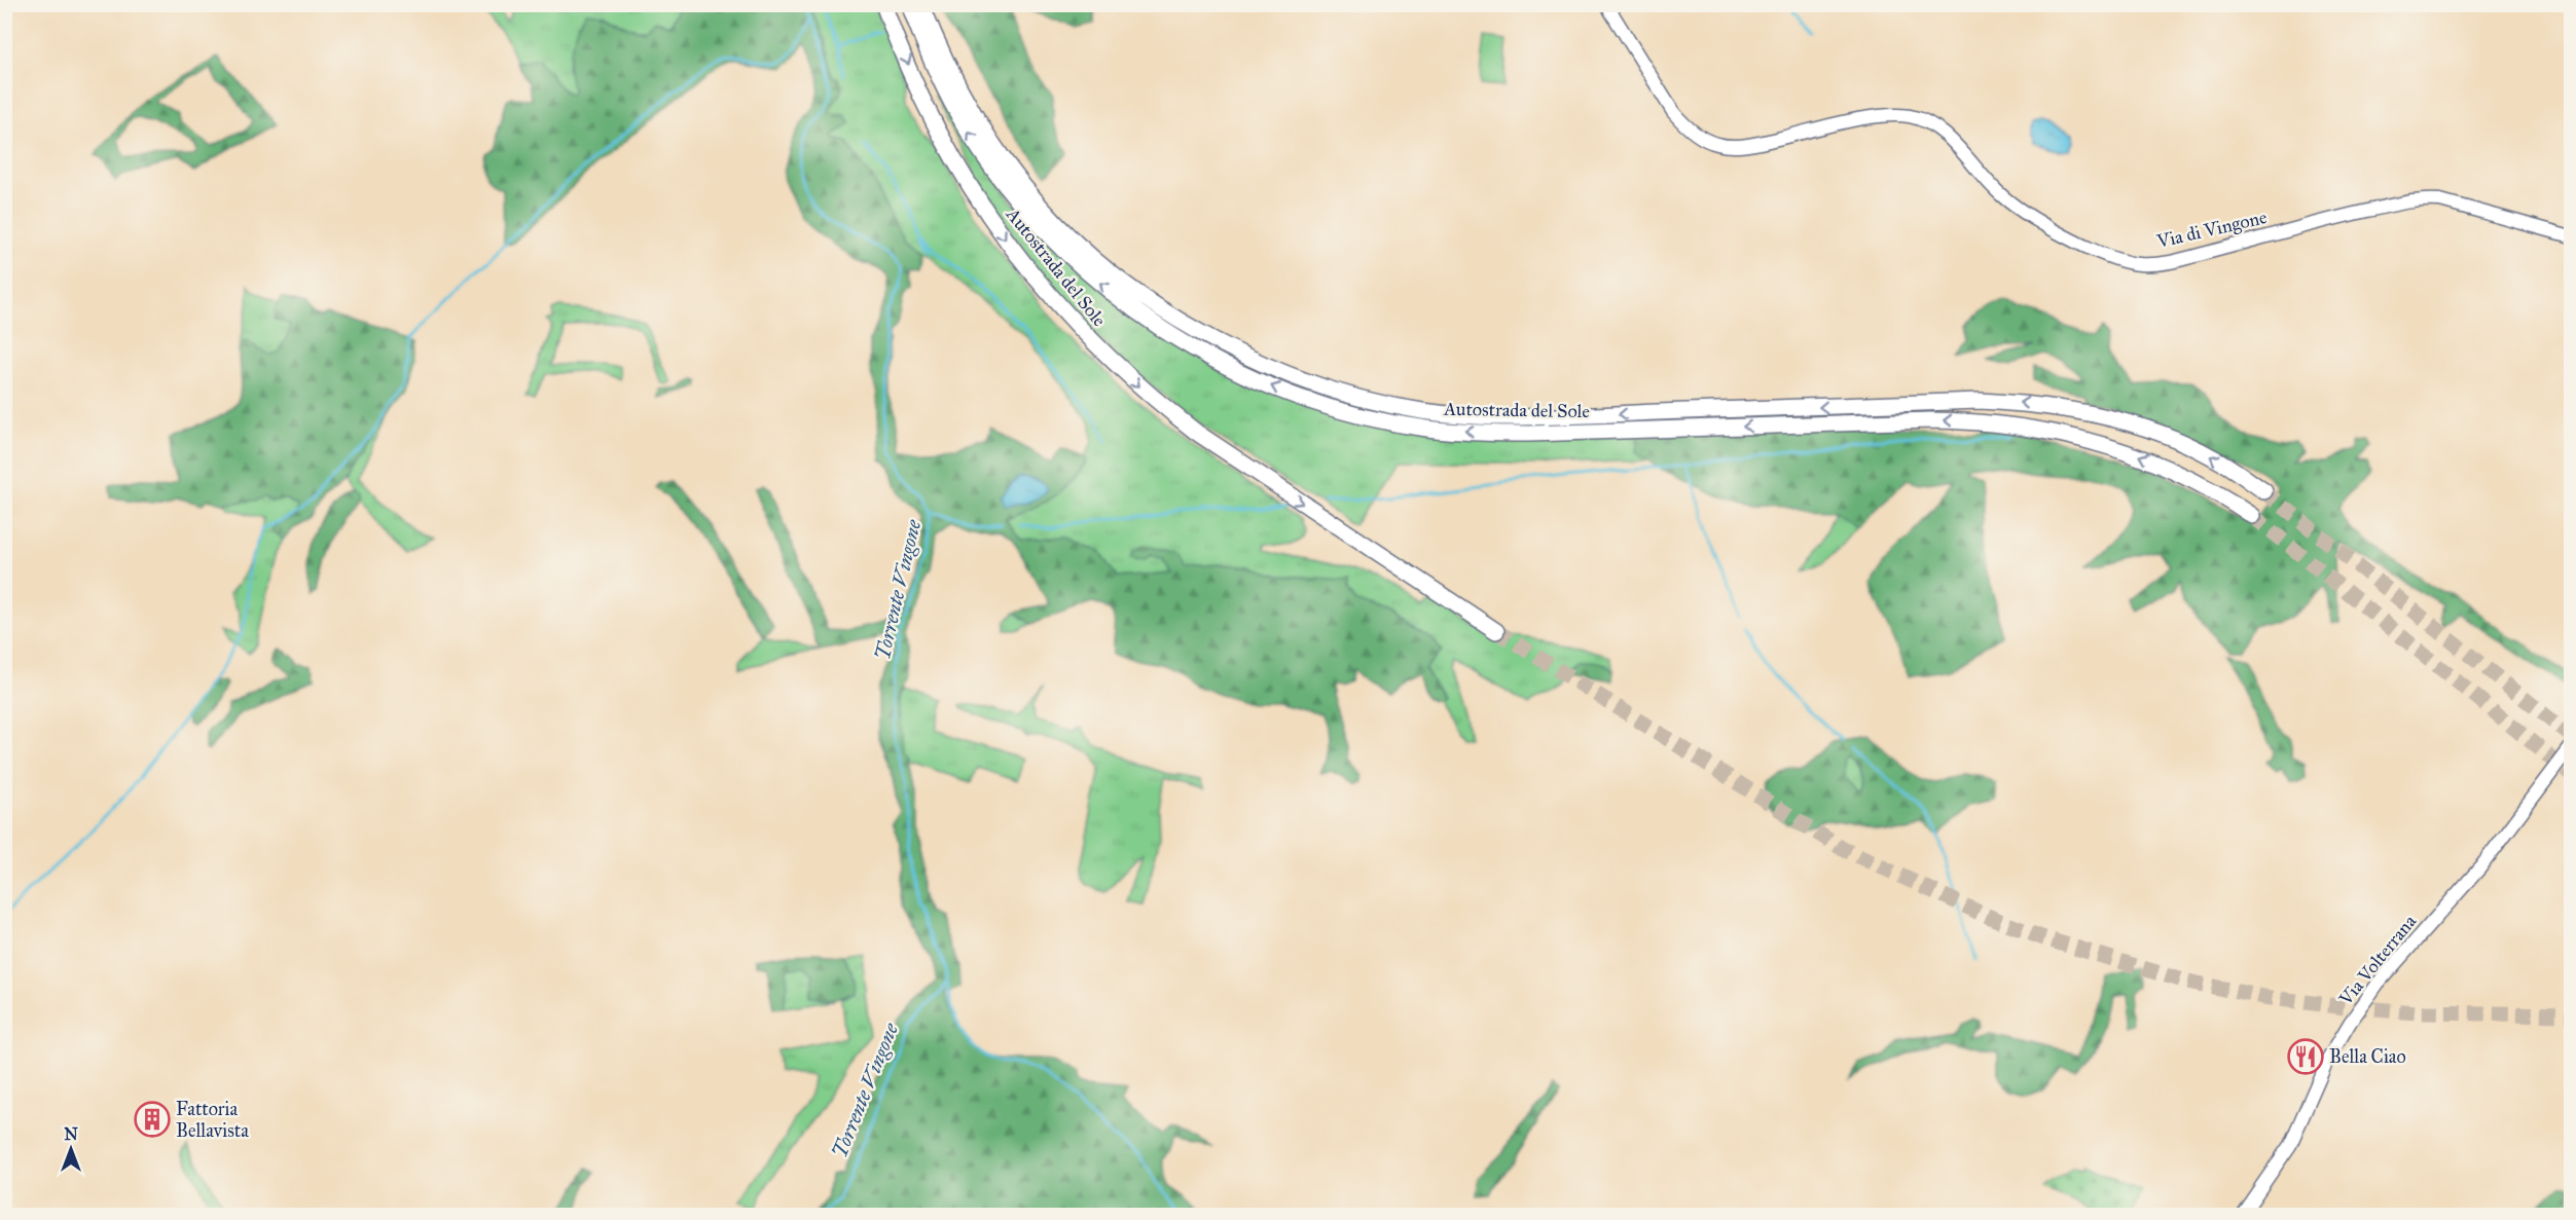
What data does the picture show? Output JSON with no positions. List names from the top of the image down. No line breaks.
{"streets":{"highway":["Autostrada del Sole"],"street":["Via di Vingone","Via Volterrana"]},"water":["Torrente Vingone"],"places":{"restaurant":["Bella Ciao"],"building":["Fattoria Bellavista"]},"north":"top"}
